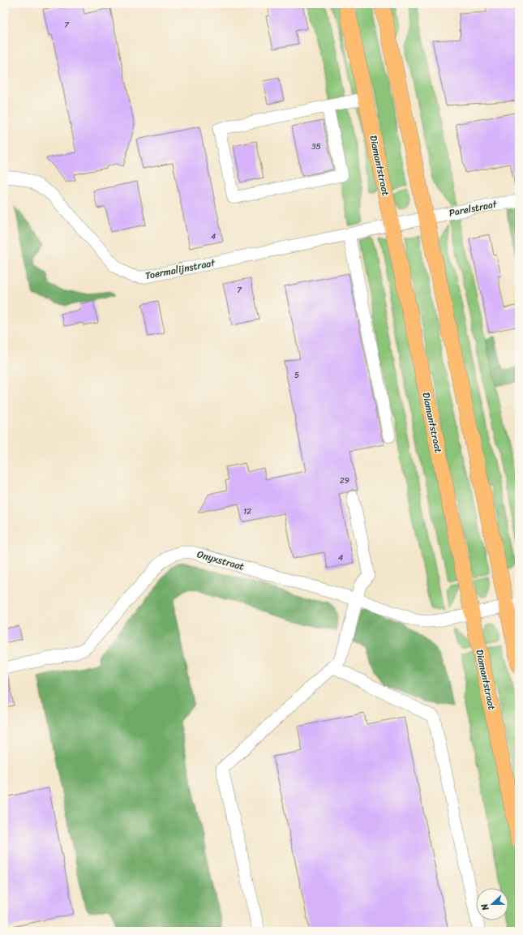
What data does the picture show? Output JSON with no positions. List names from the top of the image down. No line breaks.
{"streets":{"main road":["Diamantstraat"],"street":["Parelstraat","Toermalijnstraat","Onyxstraat"]},"crossings":[["Diamantstraat","Parelstraat"],["Diamantstraat","Toermalijnstraat"],["Diamantstraat","Onyxstraat"],["Parelstraat","Toermalijnstraat"]],"house_numbers":["7","35","4","7","5","29","12","4"],"north":"left"}
